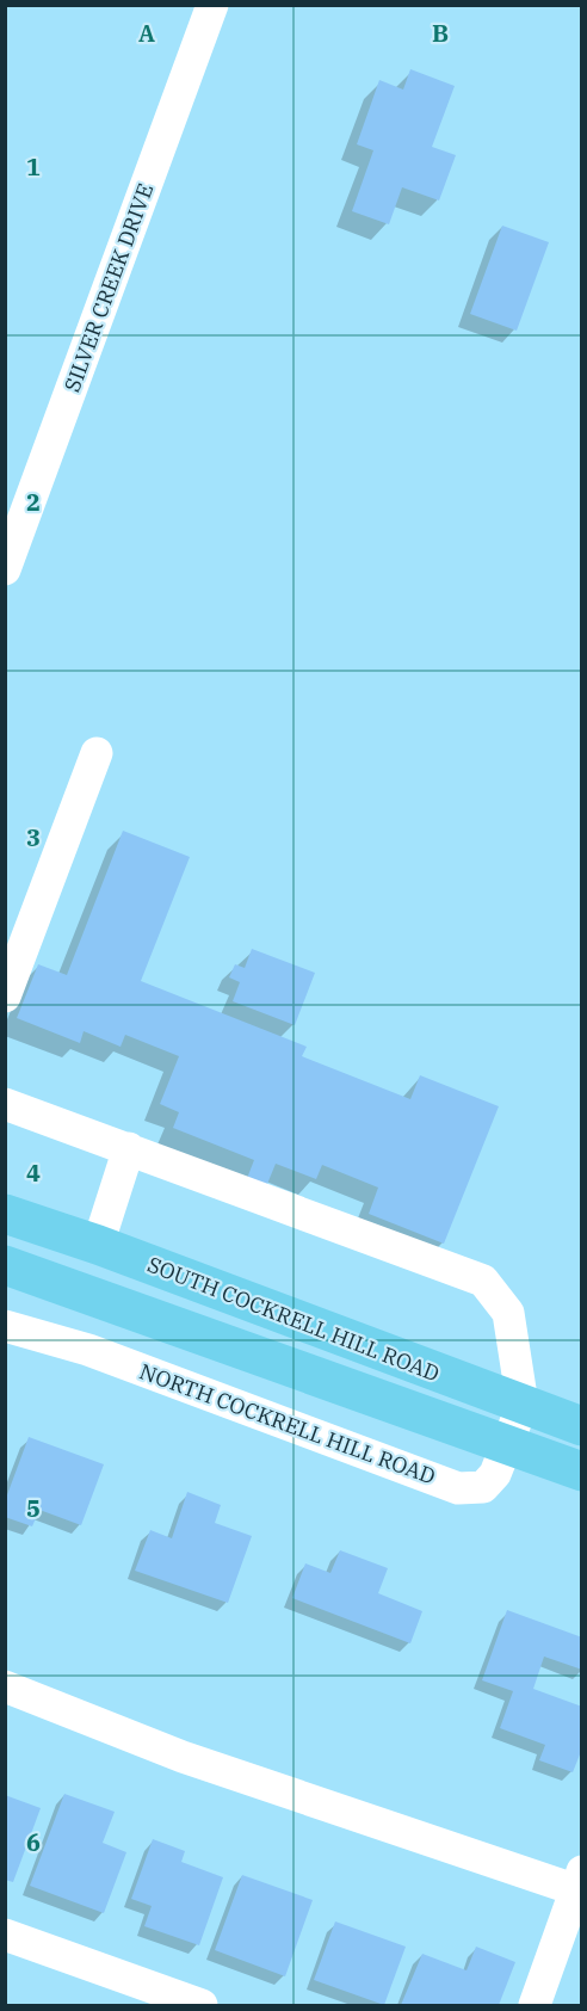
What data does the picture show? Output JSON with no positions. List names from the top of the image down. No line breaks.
{"streets":{"main road":["SOUTH COCKRELL HILL ROAD"],"street":["SILVER CREEK DRIVE","NORTH COCKRELL HILL ROAD"]},"crossings":[["SOUTH COCKRELL HILL ROAD","NORTH COCKRELL HILL ROAD"]],"grid":{"columns":["A","B"],"rows":["1","2","3","4","5","6"]}}
